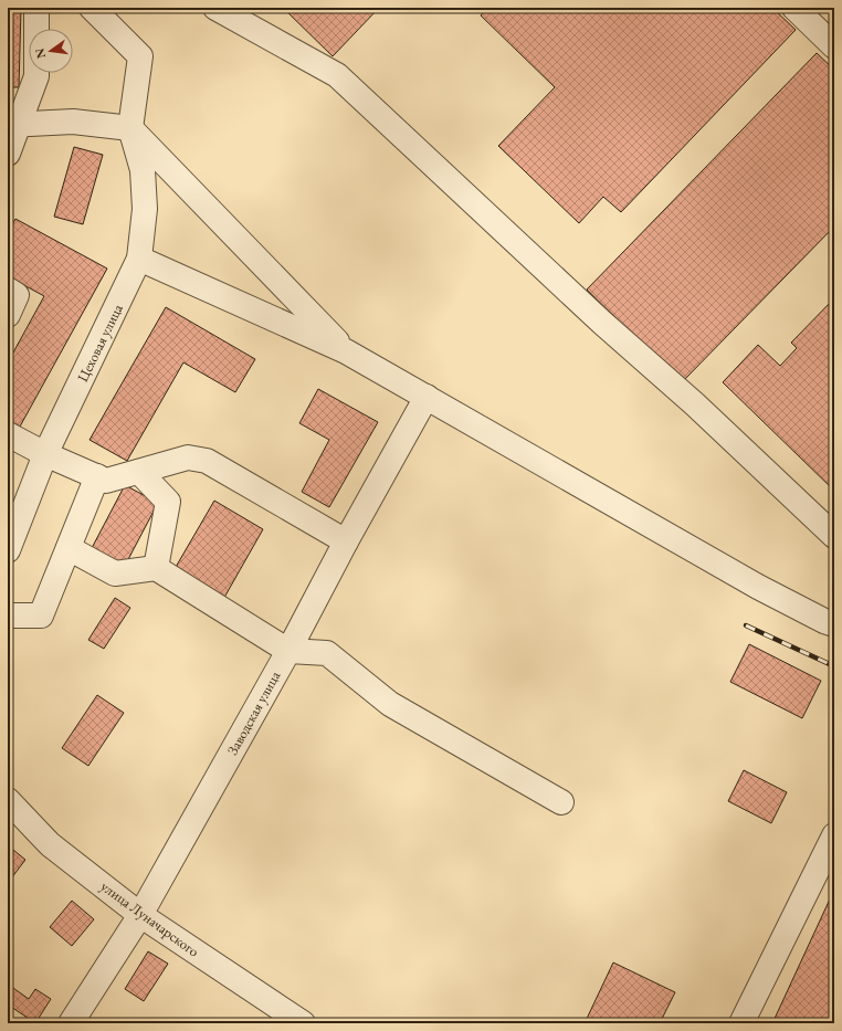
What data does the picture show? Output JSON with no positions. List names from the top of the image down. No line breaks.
{"streets":{"street":["Цеховая улица","Заводская улица","улица Луначарского"]},"crossings":[["Заводская улица","улица Луначарского"]],"north":"left"}
